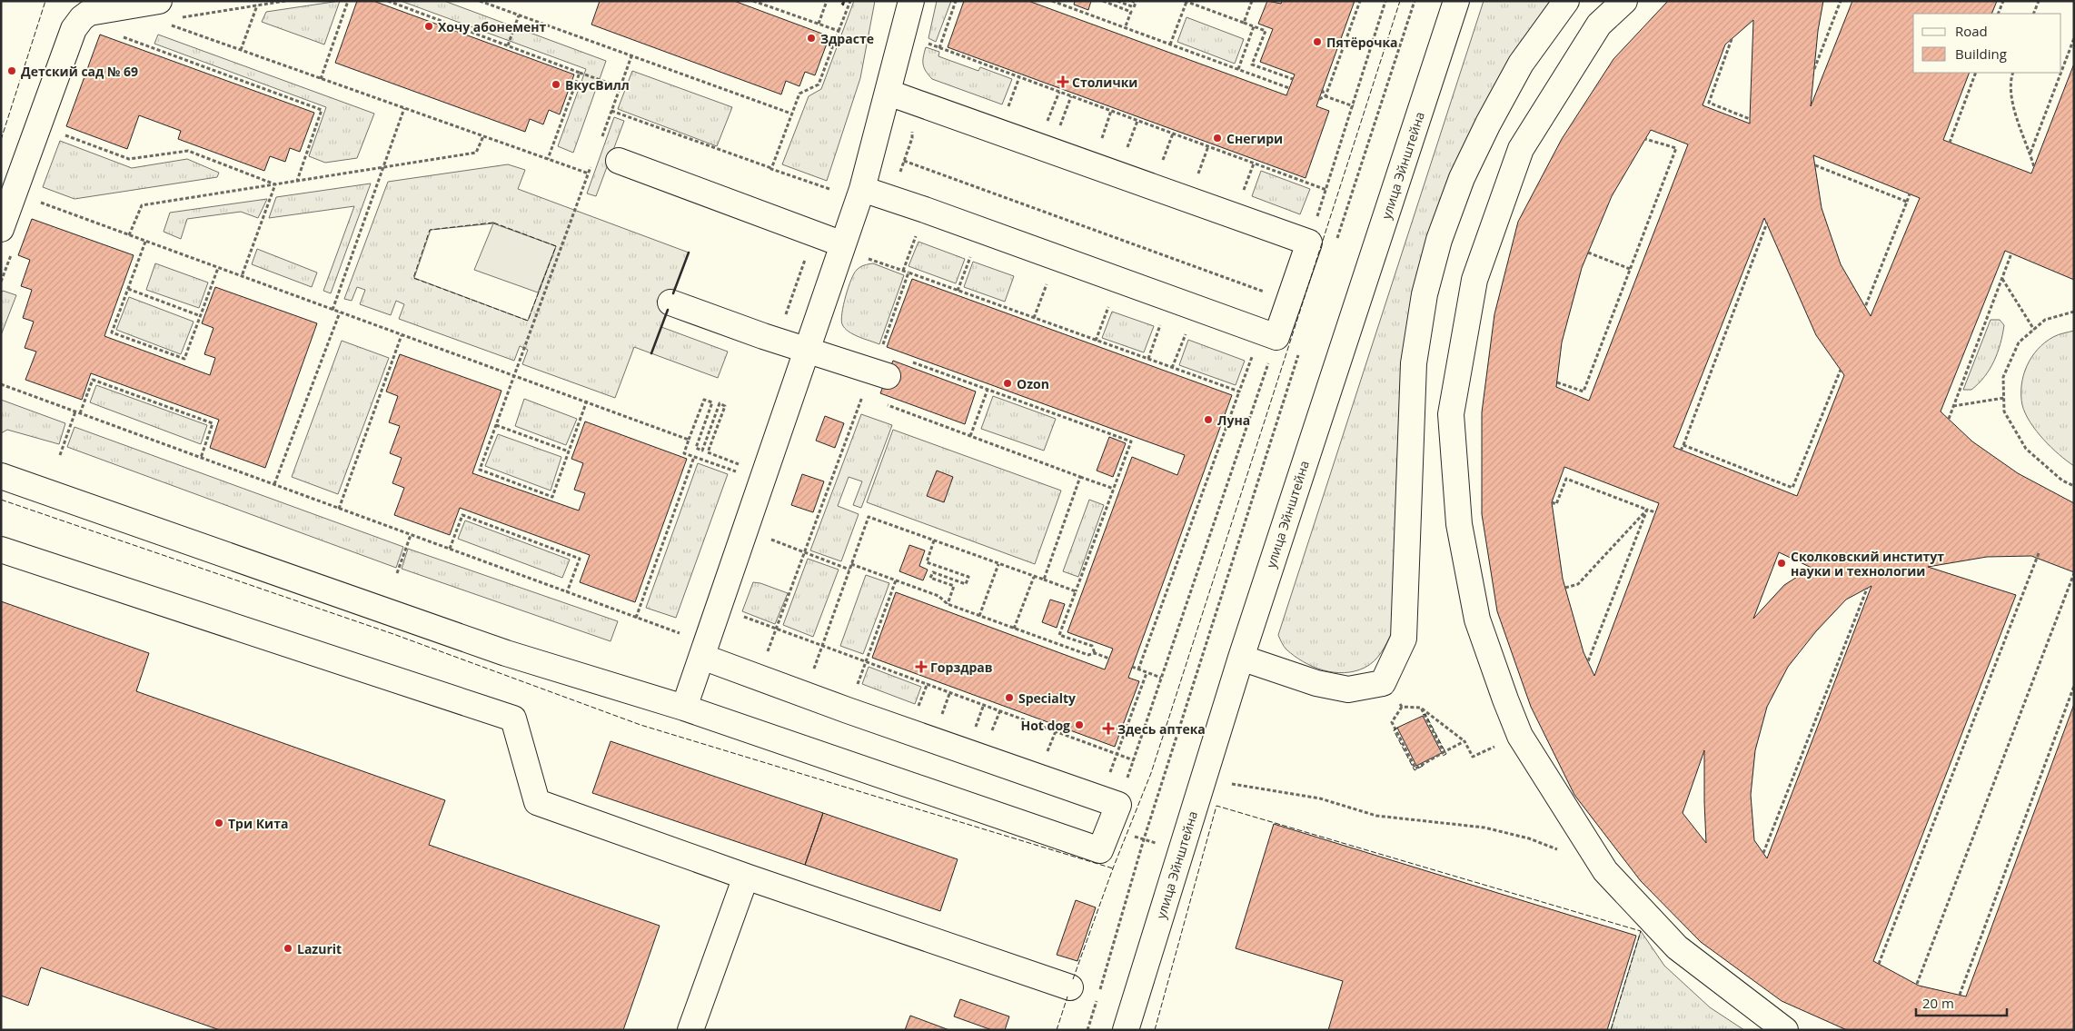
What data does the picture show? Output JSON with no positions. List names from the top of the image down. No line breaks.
{"streets":{"street":["улица Эйнштейна"]},"places":{"other":["Хочу абонемент","Здрасте","Пятёрочка","Детский сад № 69","ВкусВилл","Снегири","Ozon","Луна","Сколковский институт науки и технологии","Specialty","Hot dog","Три Кита","Lazurit"],"health":["Столички","Горздрав","Здесь аптека"]},"legend":["Road","Building"],"scale_bar":"20 m"}
